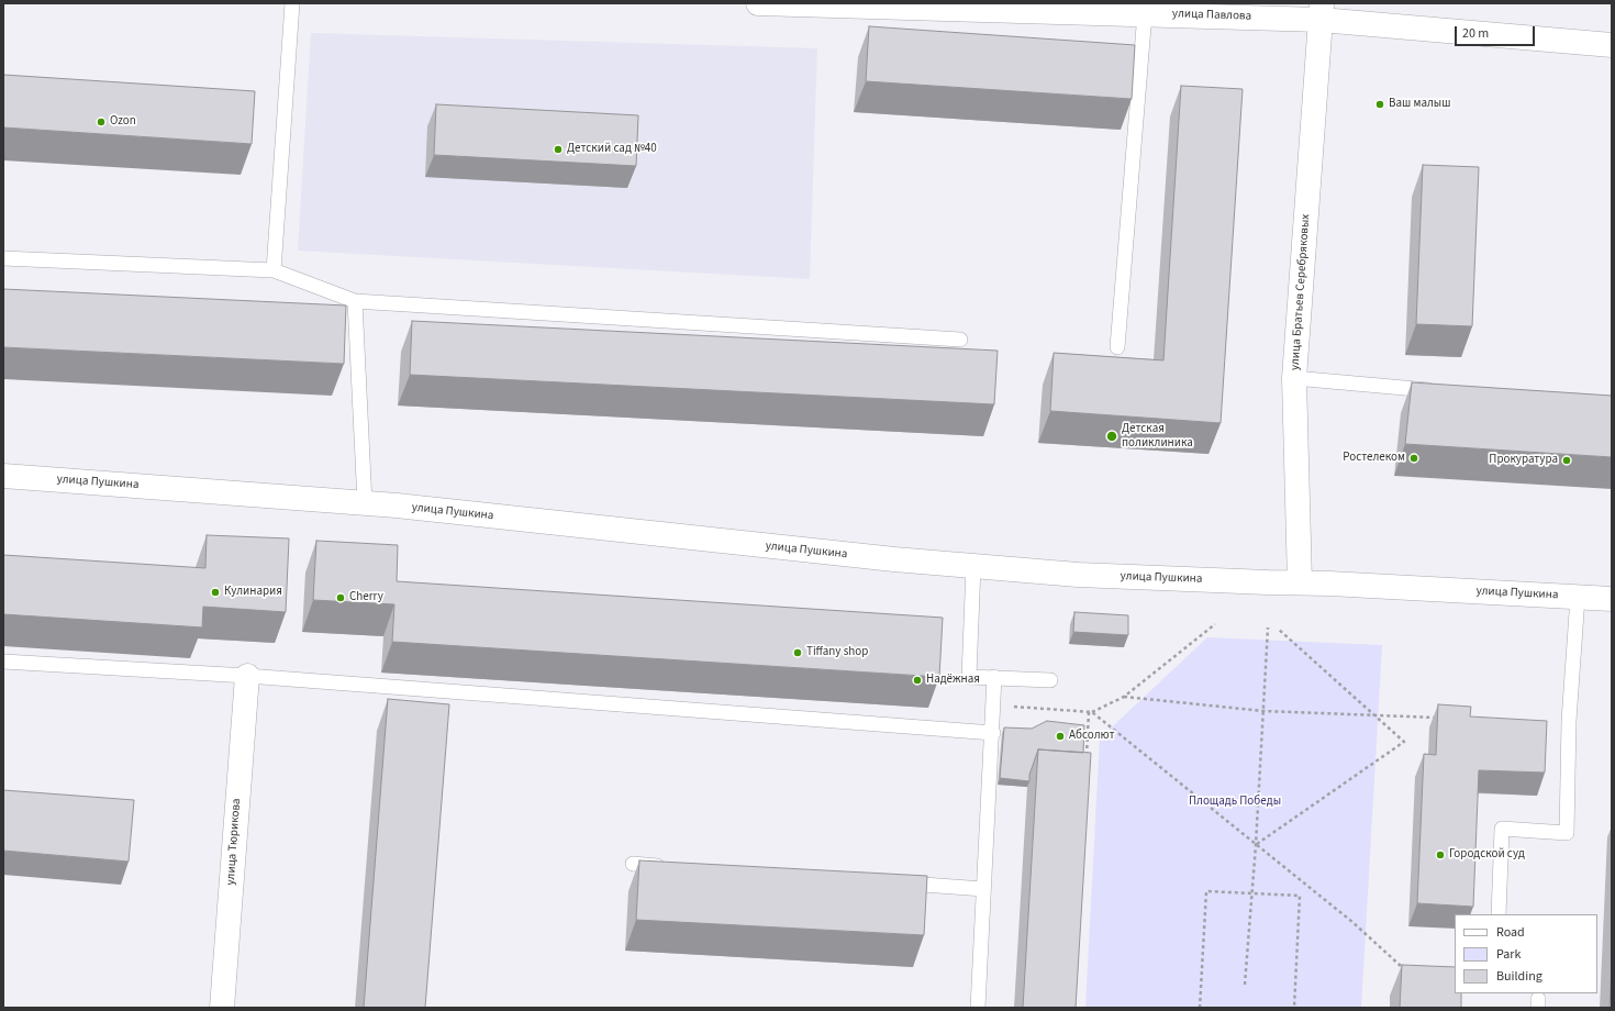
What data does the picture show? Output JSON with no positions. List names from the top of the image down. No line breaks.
{"streets":{"street":["улица Павлова","улица Братьев Серебряковых","улица Пушкина","улица Тюрикова"]},"crossings":[["улица Павлова","улица Братьев Серебряковых"],["улица Братьев Серебряковых","улица Пушкина"]],"parks":["Площадь Победы"],"places":["Ваш малыш","Ozon","Детский сад №40","Детская поликлиника","Ростелеком","Прокуратура","Кулинария","Cherry","Tiffany shop","Надёжная","Абсолют","Городской суд"],"legend":["Road","Park","Building"],"scale_bar":"20 m"}
